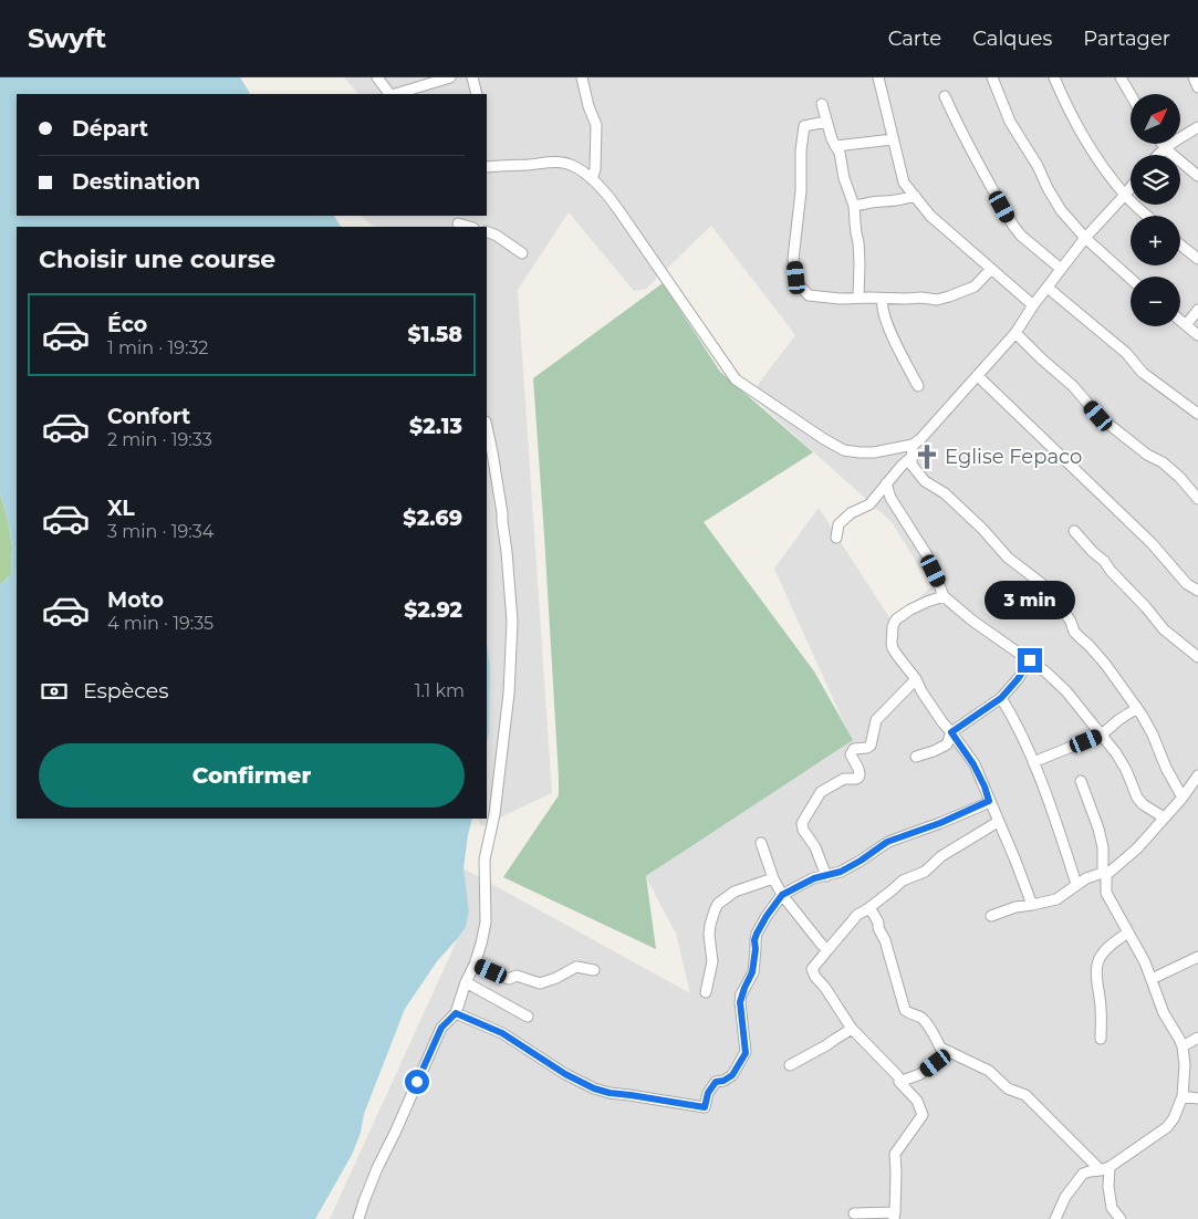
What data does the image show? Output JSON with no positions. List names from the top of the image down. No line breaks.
{"places":{"church":["Eglise Fepaco"]},"north":"top right","page":{"header":"Swyft","nav":["Carte","Calques","Partager"],"map_buttons":["+","−"],"banner":["Départ","Destination"],"heading":"Choisir une course","list":[{"name":"Éco","note":"1 min · 19:32","value":"$1.58"},{"name":"Confort","note":"2 min · 19:33","value":"$2.13"},{"name":"XL","note":"3 min · 19:34","value":"$2.69"},{"name":"Moto","note":"4 min · 19:35","value":"$2.92"}],"bubble":"3 min","pay":["Espèces","1.1 km"],"buttons":"Confirmer"}}
